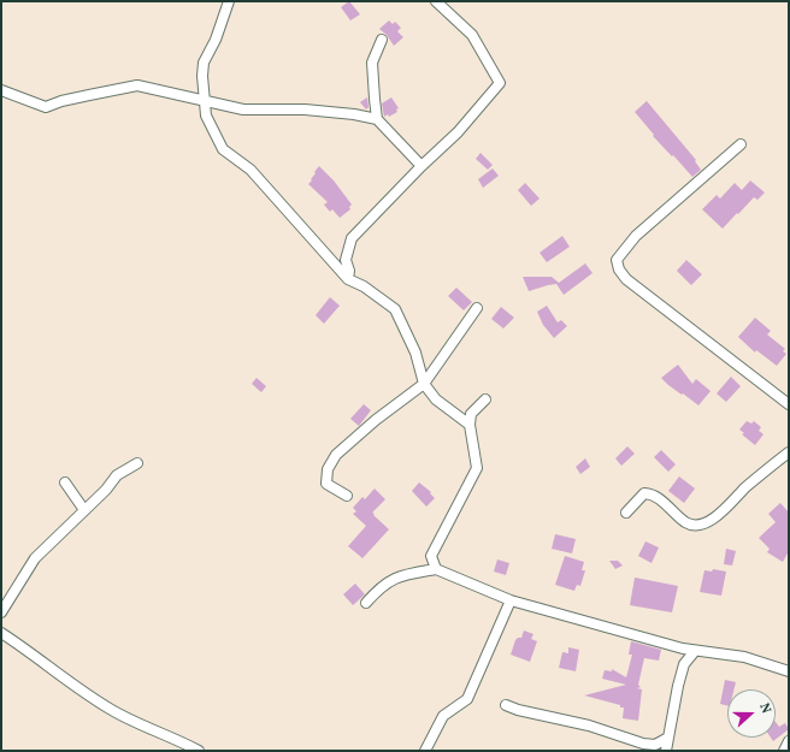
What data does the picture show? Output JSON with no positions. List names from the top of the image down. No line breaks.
{"north":"right"}
